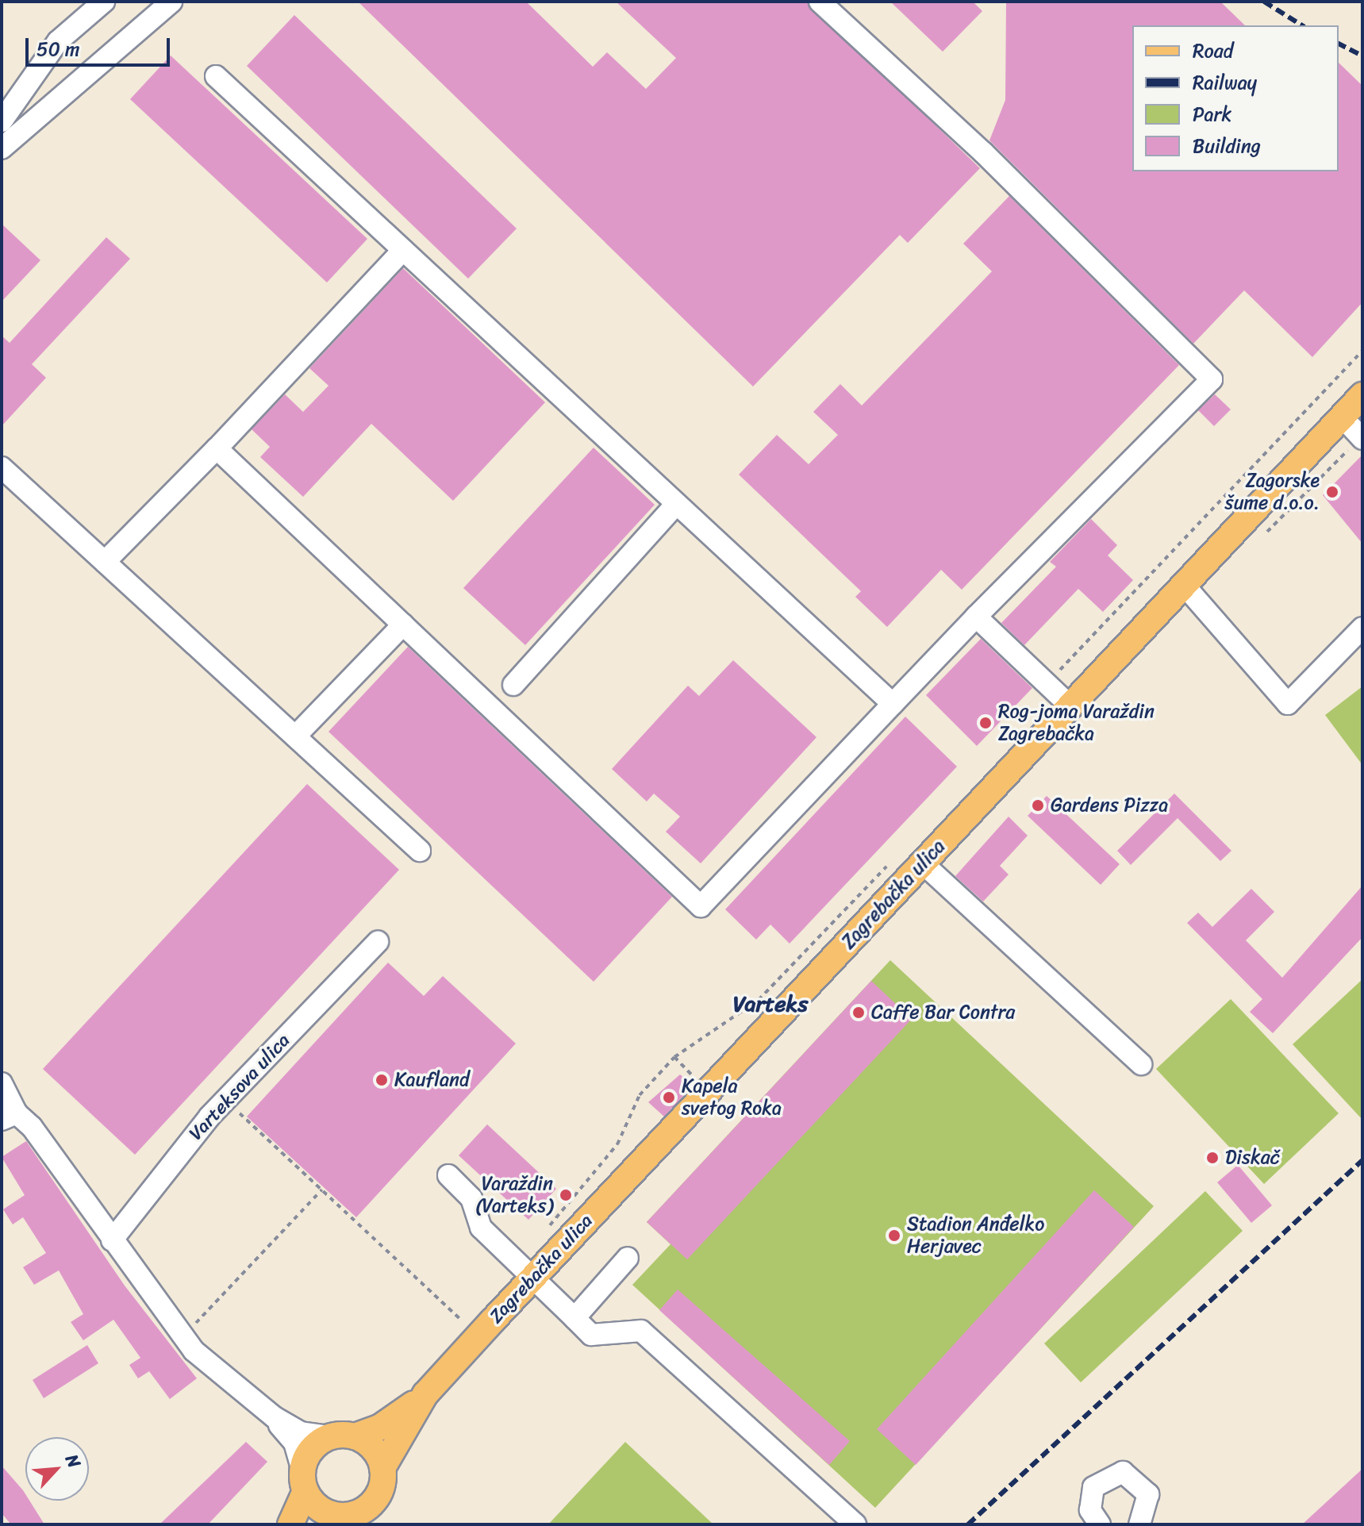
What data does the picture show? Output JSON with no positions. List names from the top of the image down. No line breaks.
{"streets":{"main road":["Zagrebačka ulica"],"street":["Varteksova ulica"]},"districts":["Varteks"],"places":["Zagorske šume d.o.o.","Rog-joma Varaždin Zagrebačka","Gardens Pizza","Caffe Bar Contra","Kaufland","Kapela svetog Roka","Diskač","Varaždin (Varteks)","Stadion Anđelko Herjavec"],"legend":["Road","Railway","Park","Building"],"scale_bar":"50 m","north":"top right"}
